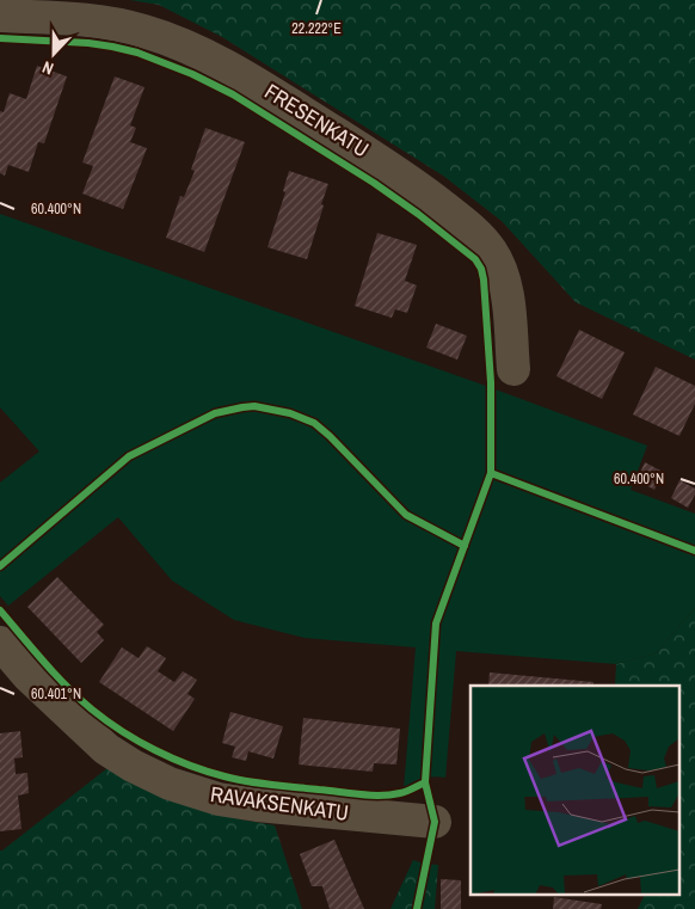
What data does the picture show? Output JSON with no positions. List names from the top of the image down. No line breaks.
{"streets":{"street":["FRESENKATU","RAVAKSENKATU"]},"north":"bottom","coordinates":["22.222°E","60.400°N","60.401°N"]}
